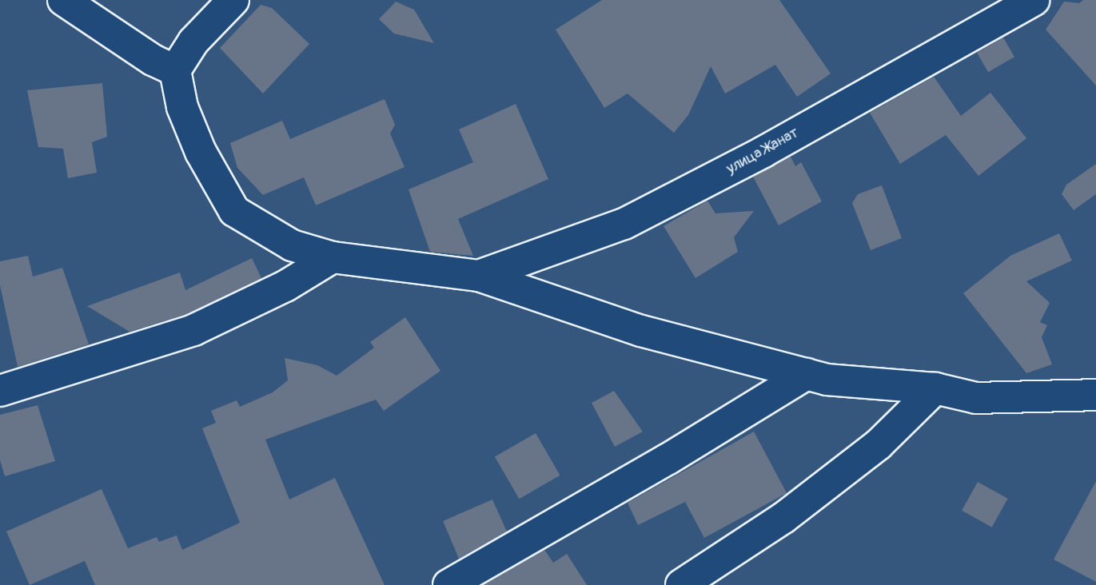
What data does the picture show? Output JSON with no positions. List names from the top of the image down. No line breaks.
{"streets":{"street":["улица Жанат"]}}
